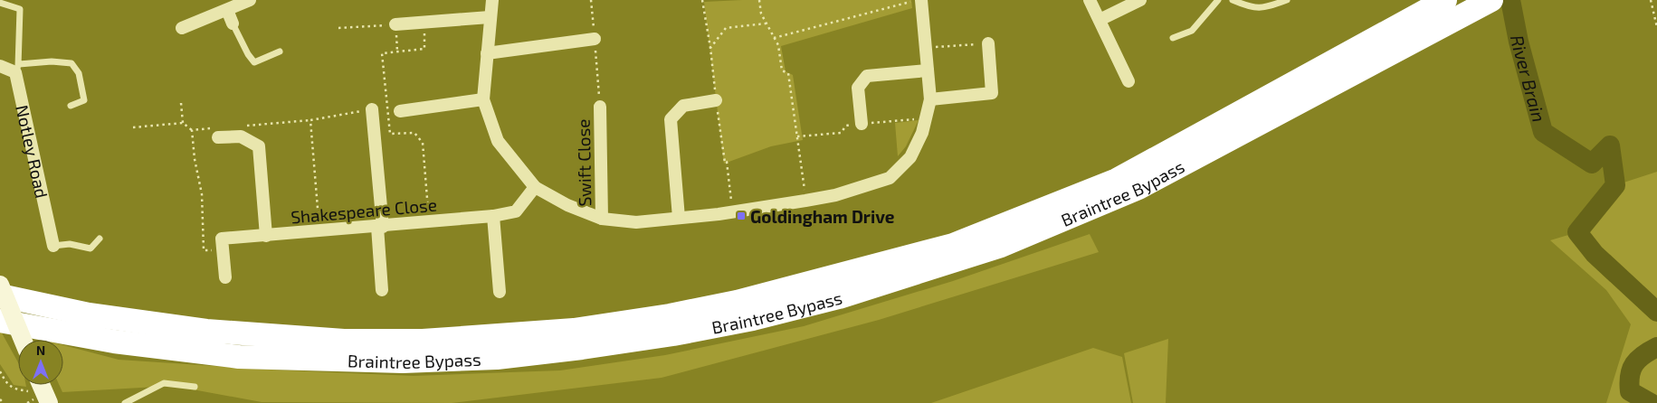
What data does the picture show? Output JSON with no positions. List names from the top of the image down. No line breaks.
{"streets":{"highway":["Braintree Bypass"],"street":["Notley Road","Swift Close","Shakespeare Close"]},"water":["River Brain"],"places":{"transit":["Goldingham Drive"]},"north":"top"}
